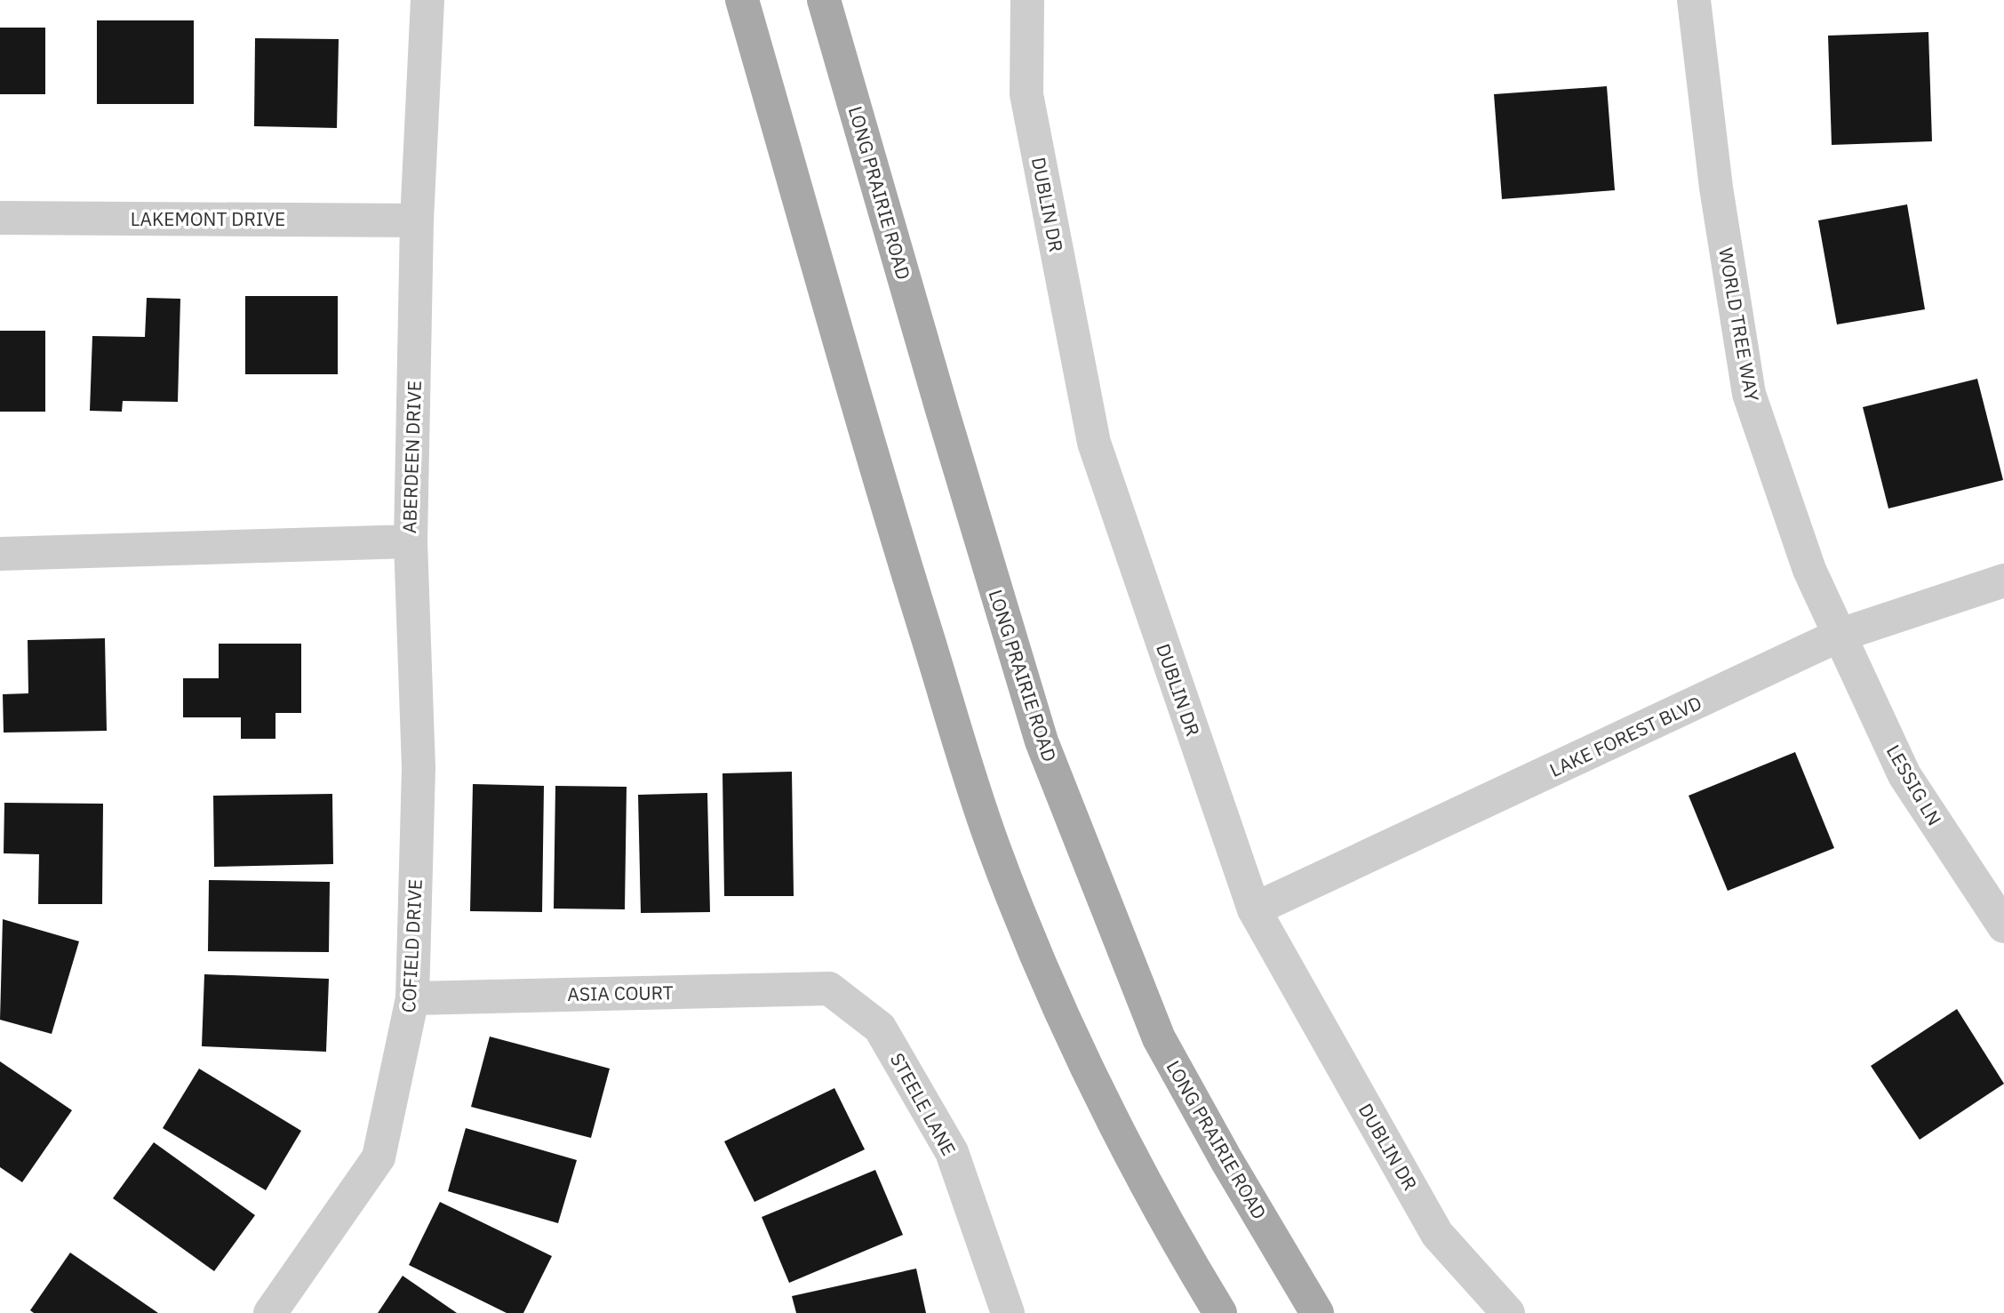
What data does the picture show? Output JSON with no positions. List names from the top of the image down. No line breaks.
{"streets":{"main road":["LONG PRAIRIE ROAD"],"street":["DUBLIN DR","LAKEMONT DRIVE","WORLD TREE WAY","ABERDEEN DRIVE","LAKE FOREST BLVD","LESSIG LN","COFIELD DRIVE","ASIA COURT","STEELE LANE"]},"crossings":[["DUBLIN DR","LAKE FOREST BLVD"],["LAKEMONT DRIVE","ABERDEEN DRIVE"],["WORLD TREE WAY","LAKE FOREST BLVD"],["WORLD TREE WAY","LESSIG LN"],["ABERDEEN DRIVE","COFIELD DRIVE"],["LAKE FOREST BLVD","LESSIG LN"],["COFIELD DRIVE","ASIA COURT"],["ASIA COURT","STEELE LANE"]]}
